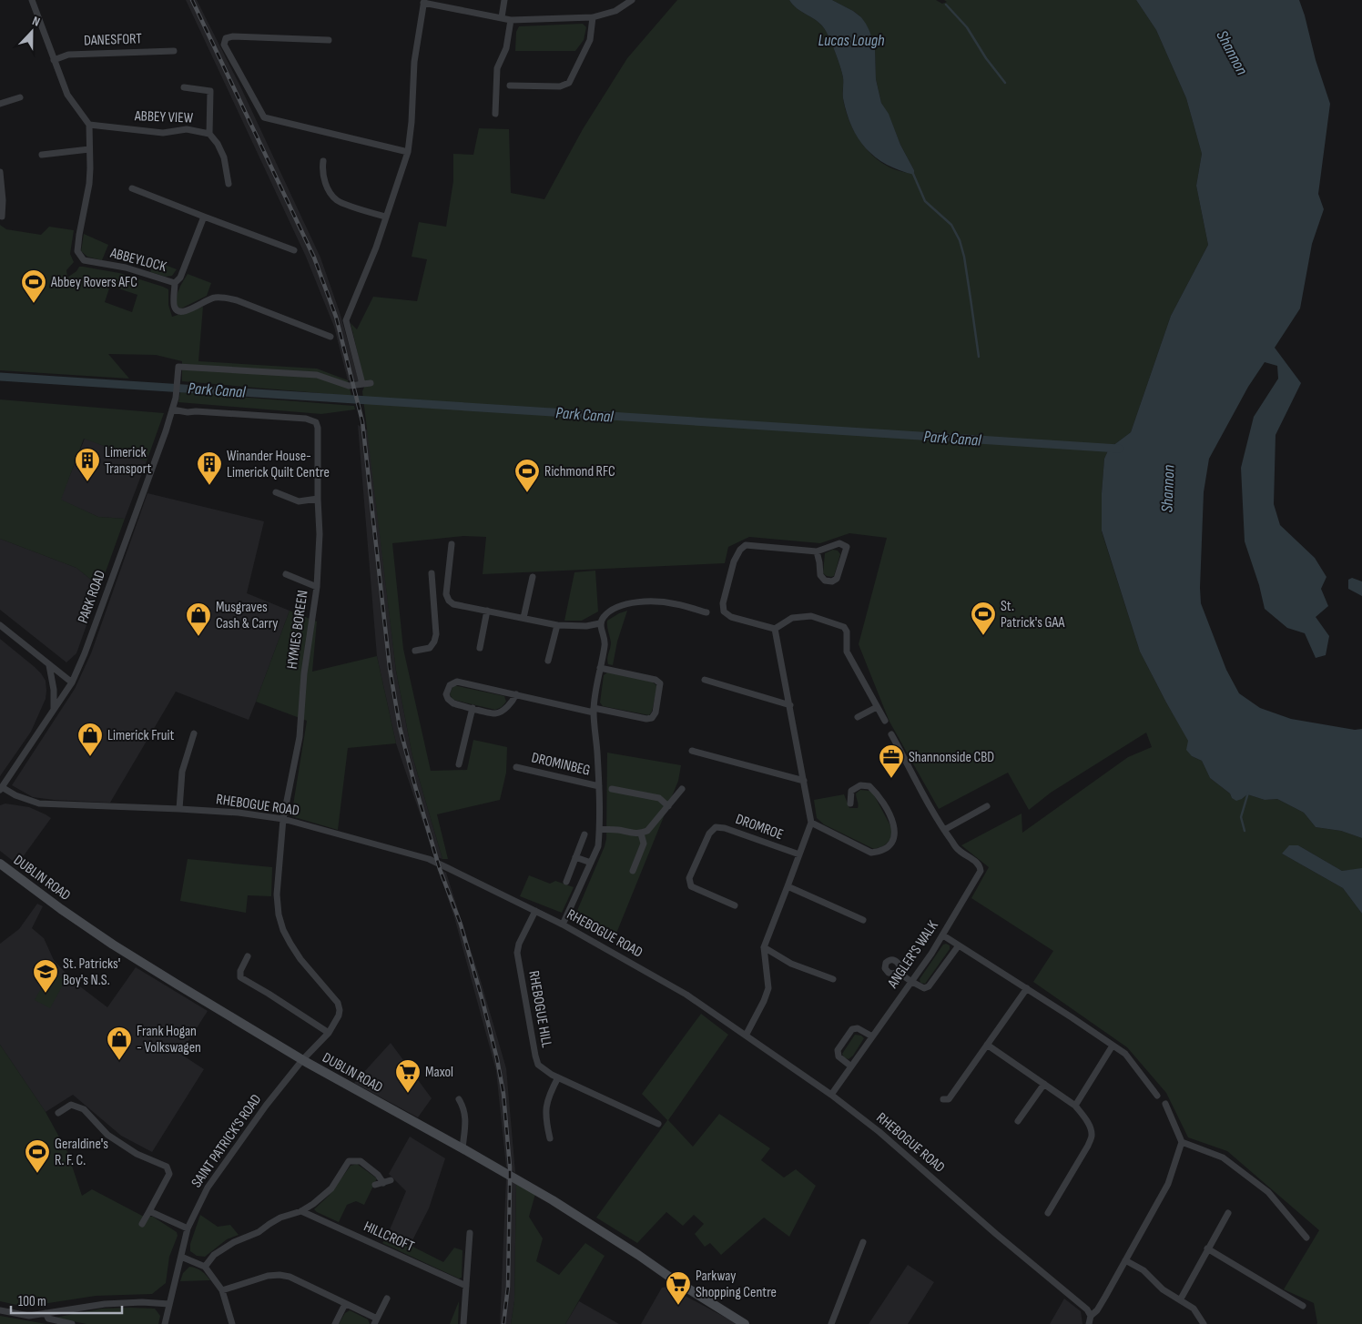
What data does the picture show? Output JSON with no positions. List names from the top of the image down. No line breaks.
{"streets":{"main road":["DUBLIN ROAD"],"street":["DANESFORT","ABBEY VIEW","ABBEYLOCK","PARK ROAD","HYMIES BOREEN","DROMINBEG","RHEBOGUE ROAD","DROMROE","ANGLER'S WALK","RHEBOGUE HILL","SAINT PATRICK'S ROAD","HILLCROFT"]},"crossings":[["ABBEY VIEW","ABBEYLOCK"],["PARK ROAD","HYMIES BOREEN"],["PARK ROAD","RHEBOGUE ROAD"],["HYMIES BOREEN","RHEBOGUE ROAD"],["HYMIES BOREEN","SAINT PATRICK'S ROAD"],["DROMINBEG","RHEBOGUE ROAD"],["RHEBOGUE ROAD","DROMROE"],["RHEBOGUE ROAD","ANGLER'S WALK"],["RHEBOGUE ROAD","RHEBOGUE HILL"],["DUBLIN ROAD","SAINT PATRICK'S ROAD"]],"water":["Lucas Lough","Shannon","Park Canal"],"places":{"sports":["Abbey Rovers AFC","Richmond RFC","St. Patrick's GAA","Geraldine's R. F. C."],"building":["Limerick Transport","Winander House- Limerick Quilt Centre"],"shop":["Musgraves Cash & Carry","Limerick Fruit","Frank Hogan - Volkswagen"],"office":["Shannonside CBD"],"school or university":["St. Patricks' Boy's N.S."],"supermarket":["Maxol","Parkway Shopping Centre"]},"scale_bar":"100 m","north":"top"}
